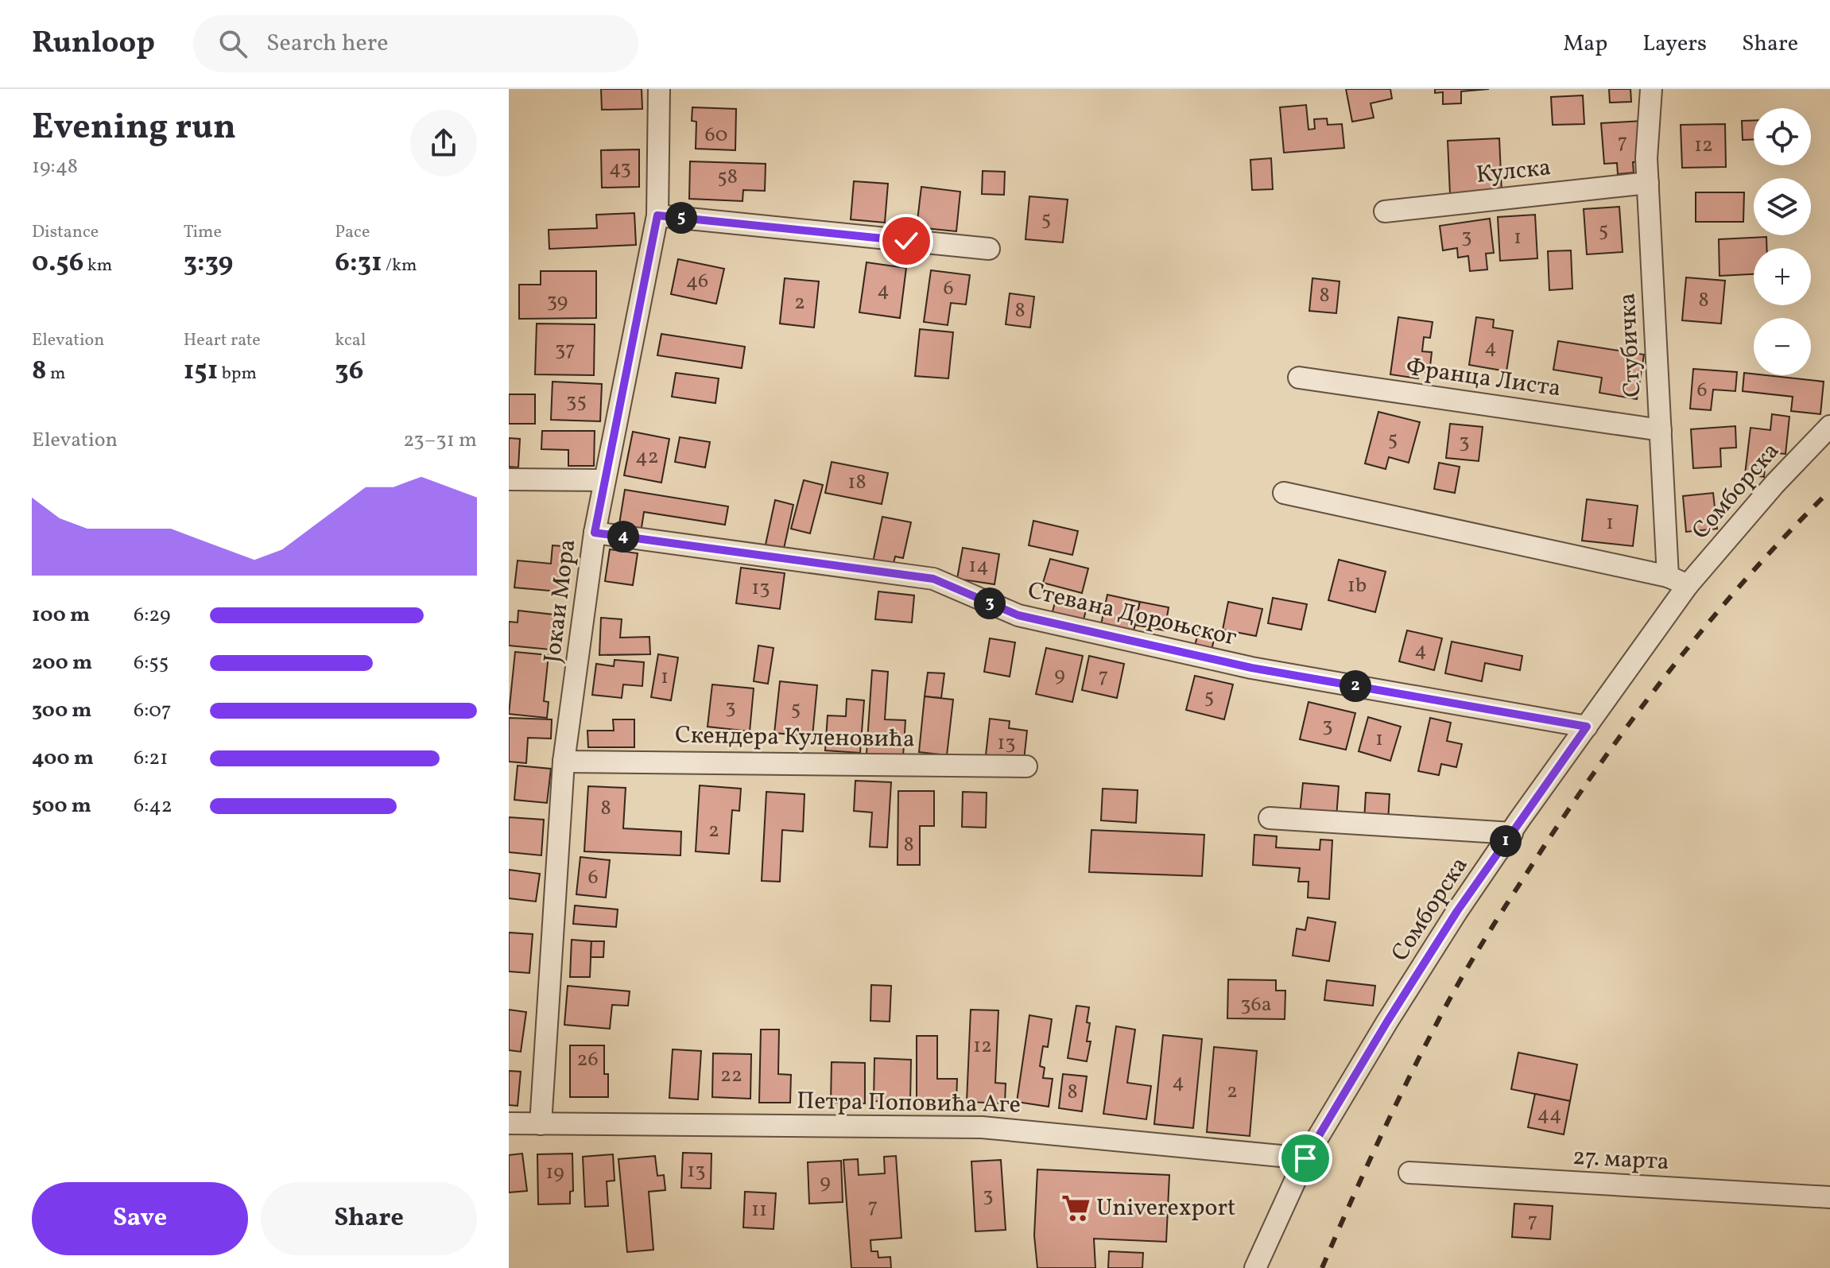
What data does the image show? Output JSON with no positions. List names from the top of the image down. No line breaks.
{"streets":{"street":["Кулска","Стубичка","Франца Листа","Сомборска","Јокаи Мора","Стевана Дороњског","Скендера Куленовића","Петра Поповића Аге","27. марта"]},"crossings":[["Кулска","Стубичка"],["Стубичка","Франца Листа"],["Сомборска","Стевана Дороњског"],["Сомборска","Петра Поповића Аге"],["Јокаи Мора","Стевана Дороњског"],["Јокаи Мора","Скендера Куленовића"],["Јокаи Мора","Петра Поповића Аге"]],"places":{"supermarket":["Univerexport"]},"house_numbers":["60","7","12","43","58","5","5","3","1","46","6","4","8","8","39","2","8","4","37","6","35","5","3","42","18","1","14","1b","13","4","9","7","1","5","3","5","3","1","13","8","2","8","6","36a","12","26","22","4","2","8","44","13","19","9","3","7","11","7"],"page":{"header":"Runloop","search":"Search here","nav":["Map","Layers","Share"],"heading":["Evening run","19:48"],"map_buttons":["+","−"],"stats":[["Distance","0.56 km"],["Time","3:39"],["Pace","6:31 /km"],["Elevation","8 m"],["Heart rate","151 bpm"],["kcal","36"]],"pins":["5","4","3","2","1"],"chart":["Elevation","23–31 m"],"list":[{"name":"100 m","note":"6:29"},{"name":"200 m","note":"6:55"},{"name":"300 m","note":"6:07"},{"name":"400 m","note":"6:21"},{"name":"500 m","note":"6:42"}],"buttons":["Save","Share"]}}
